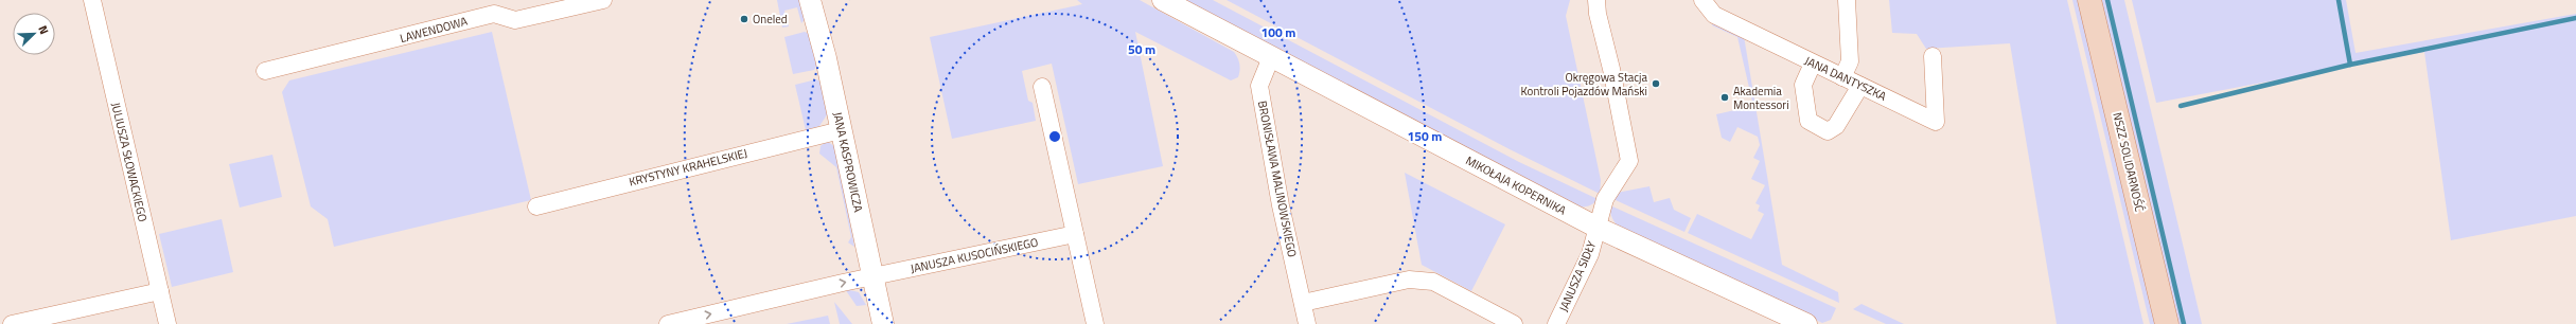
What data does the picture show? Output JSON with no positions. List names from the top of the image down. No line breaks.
{"streets":{"main road":["NSZZ SOLIDARNOŚĆ"],"street":["LAWENDOWA","JANA DANTYSZKA","JULIUSZA SŁOWACKIEGO","JANA KASPROWICZA","KRYSTYNY KRAHELSKIEJ","BRONISŁAWA MALINOWSKIEGO","MIKOŁAJA KOPERNIKA","JANUSZA KUSOCIŃSKIEGO","JANUSZA SIDŁY"]},"crossings":[["JANA KASPROWICZA","KRYSTYNY KRAHELSKIEJ"],["JANA KASPROWICZA","JANUSZA KUSOCIŃSKIEGO"],["BRONISŁAWA MALINOWSKIEGO","MIKOŁAJA KOPERNIKA"],["MIKOŁAJA KOPERNIKA","JANUSZA SIDŁY"]],"one_way":["JANUSZA KUSOCIŃSKIEGO"],"places":["Oneled","Okręgowa Stacja Kontroli Pojazdów Mański","Akademia Montessori"],"north":"top right","rings":["100 m","50 m","150 m"]}
